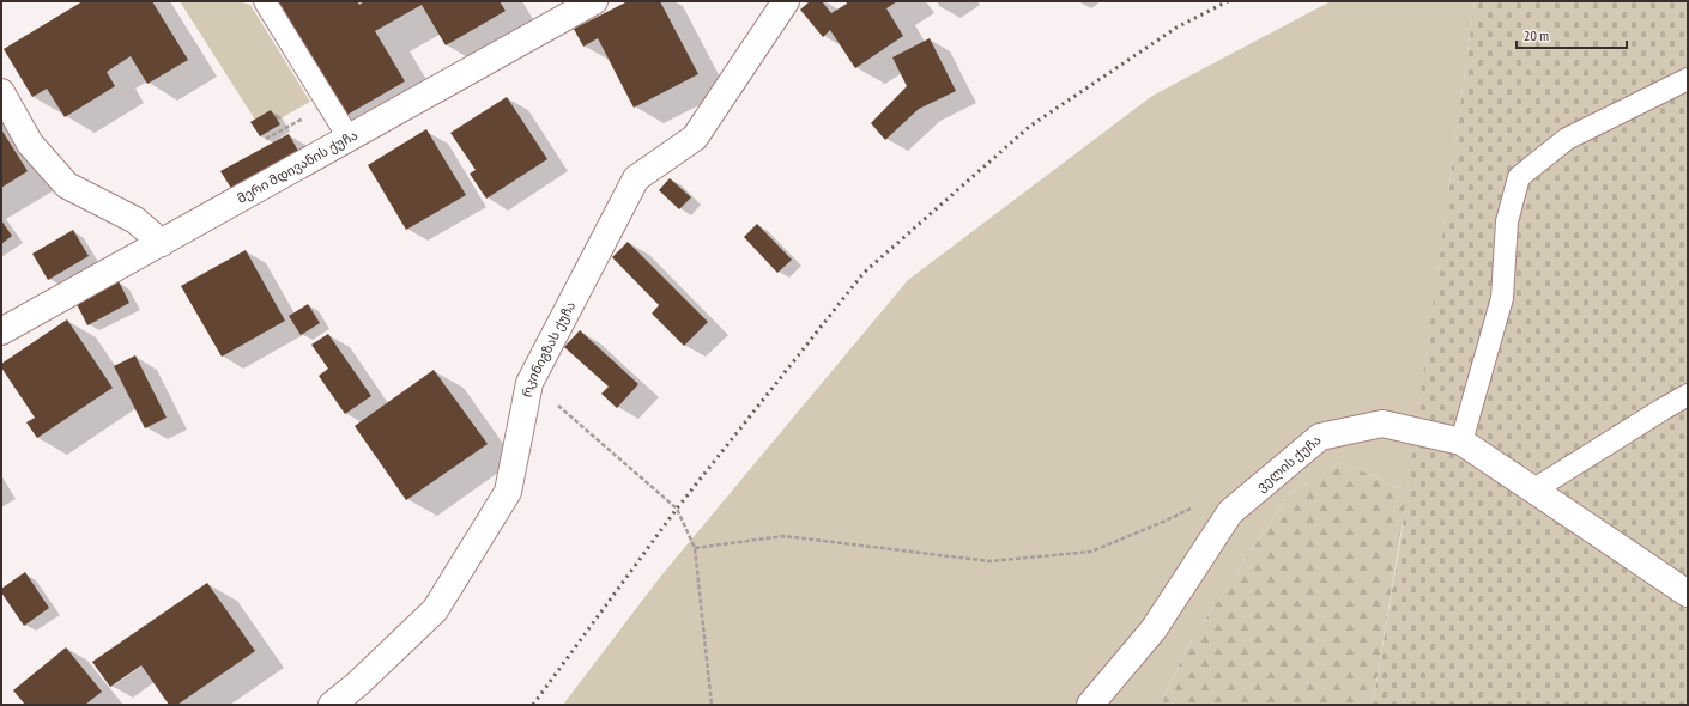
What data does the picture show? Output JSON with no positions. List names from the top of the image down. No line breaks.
{"streets":{"street":["მერი მდივანის ქუჩა","რკინიგზას ქუჩა","ველის ქუჩა"]},"scale_bar":"20 m"}
